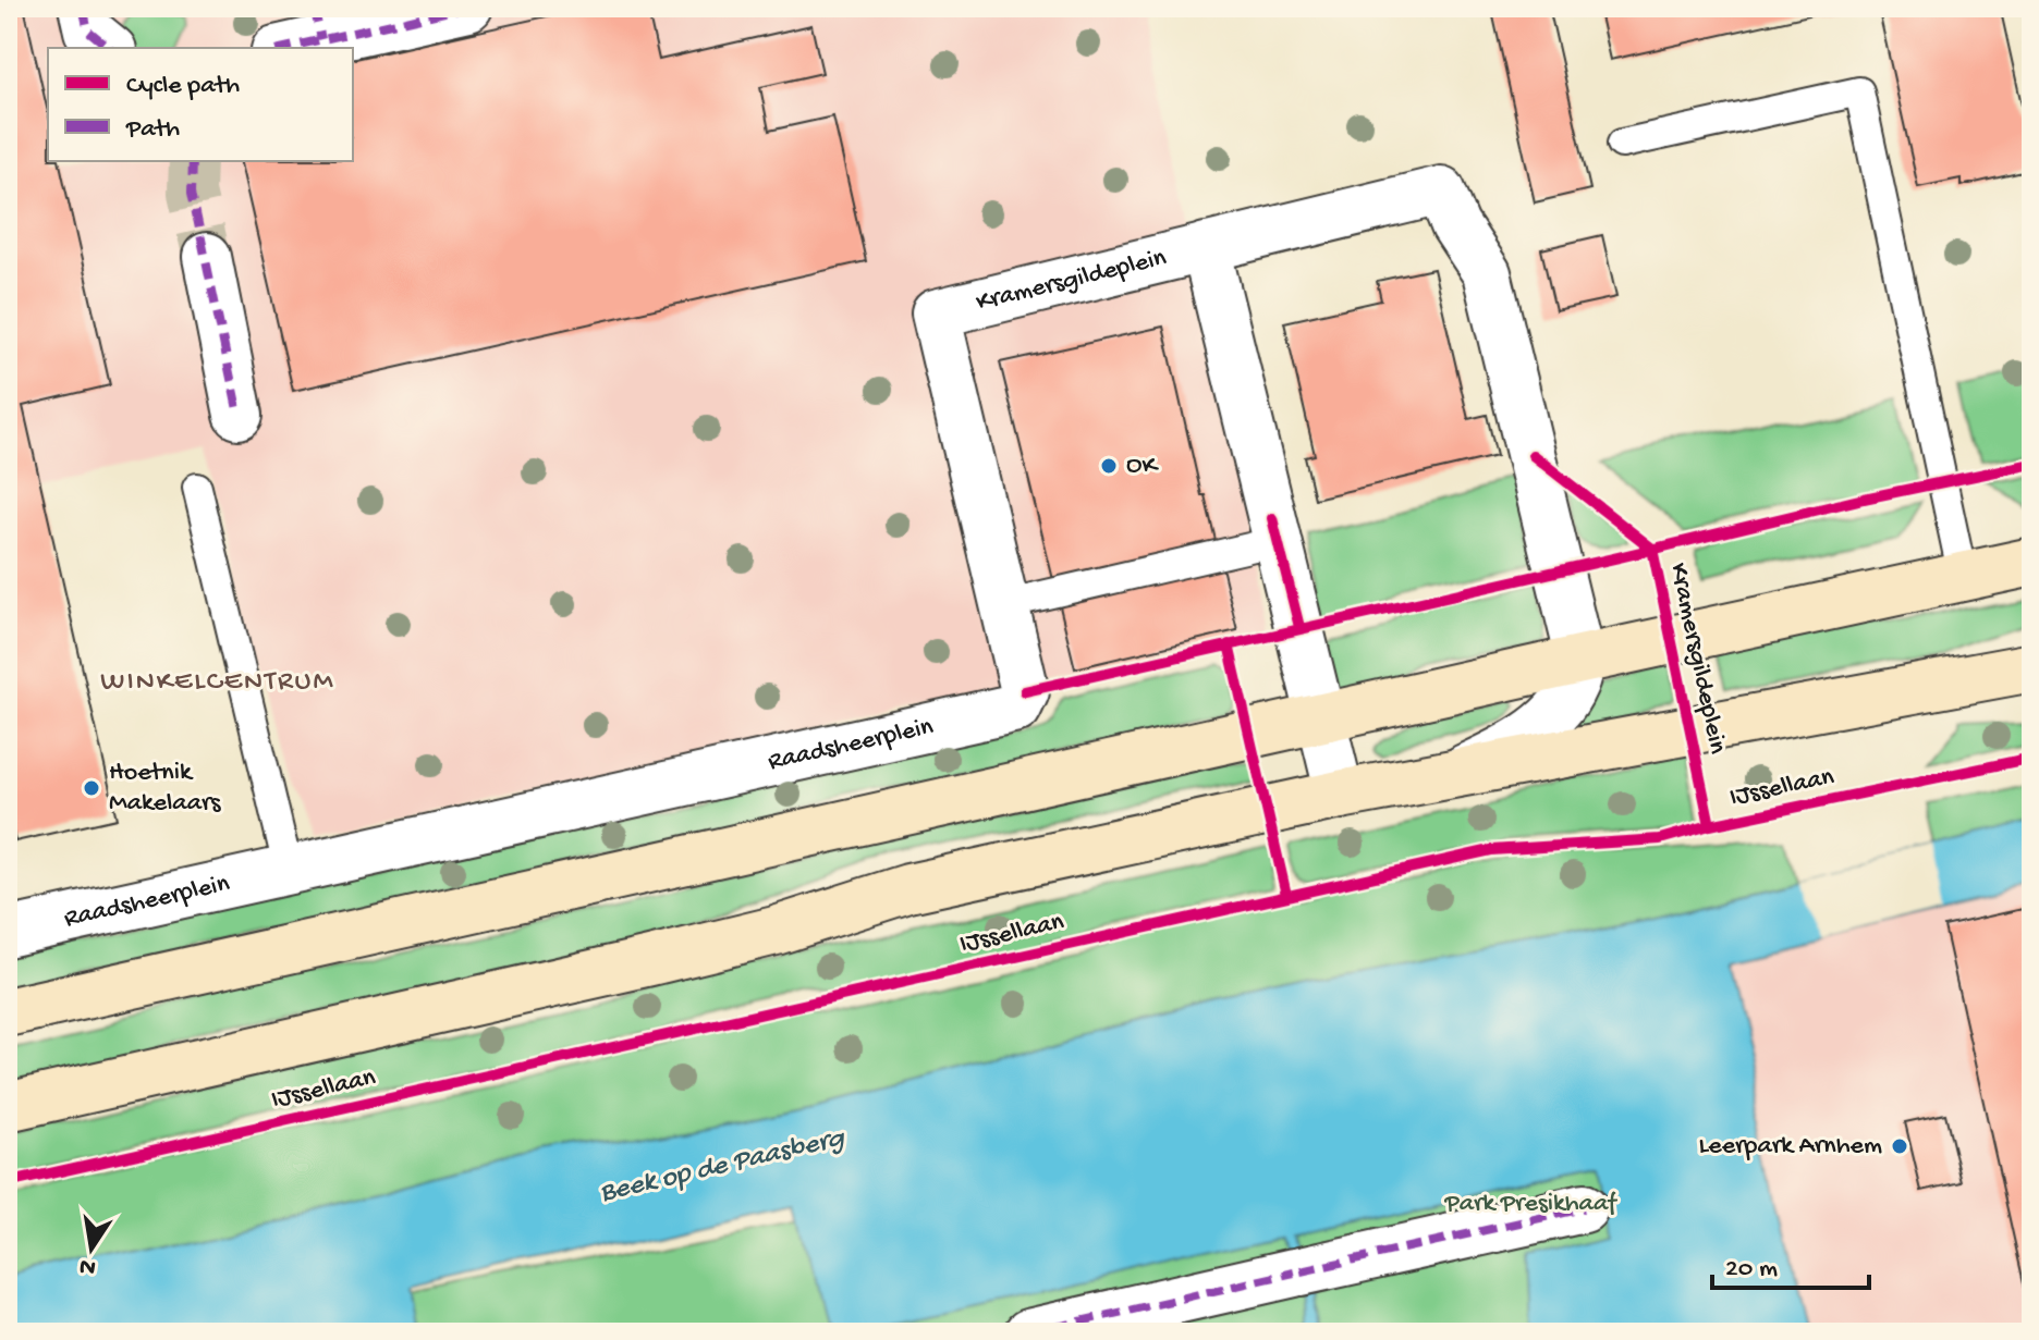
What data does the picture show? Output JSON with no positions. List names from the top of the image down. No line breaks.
{"streets":{"main road":["IJssellaan"],"street":["Kramersgildeplein","Raadsheerplein"]},"crossings":[["Kramersgildeplein","Raadsheerplein"]],"districts":["WINKELCENTRUM"],"water":["Beek op de Paasberg"],"parks":["Park Presikhaaf"],"places":["OK","Hoetnik Makelaars","Leerpark Arnhem"],"legend":["Cycle path","Path"],"scale_bar":"20 m","north":"bottom"}
